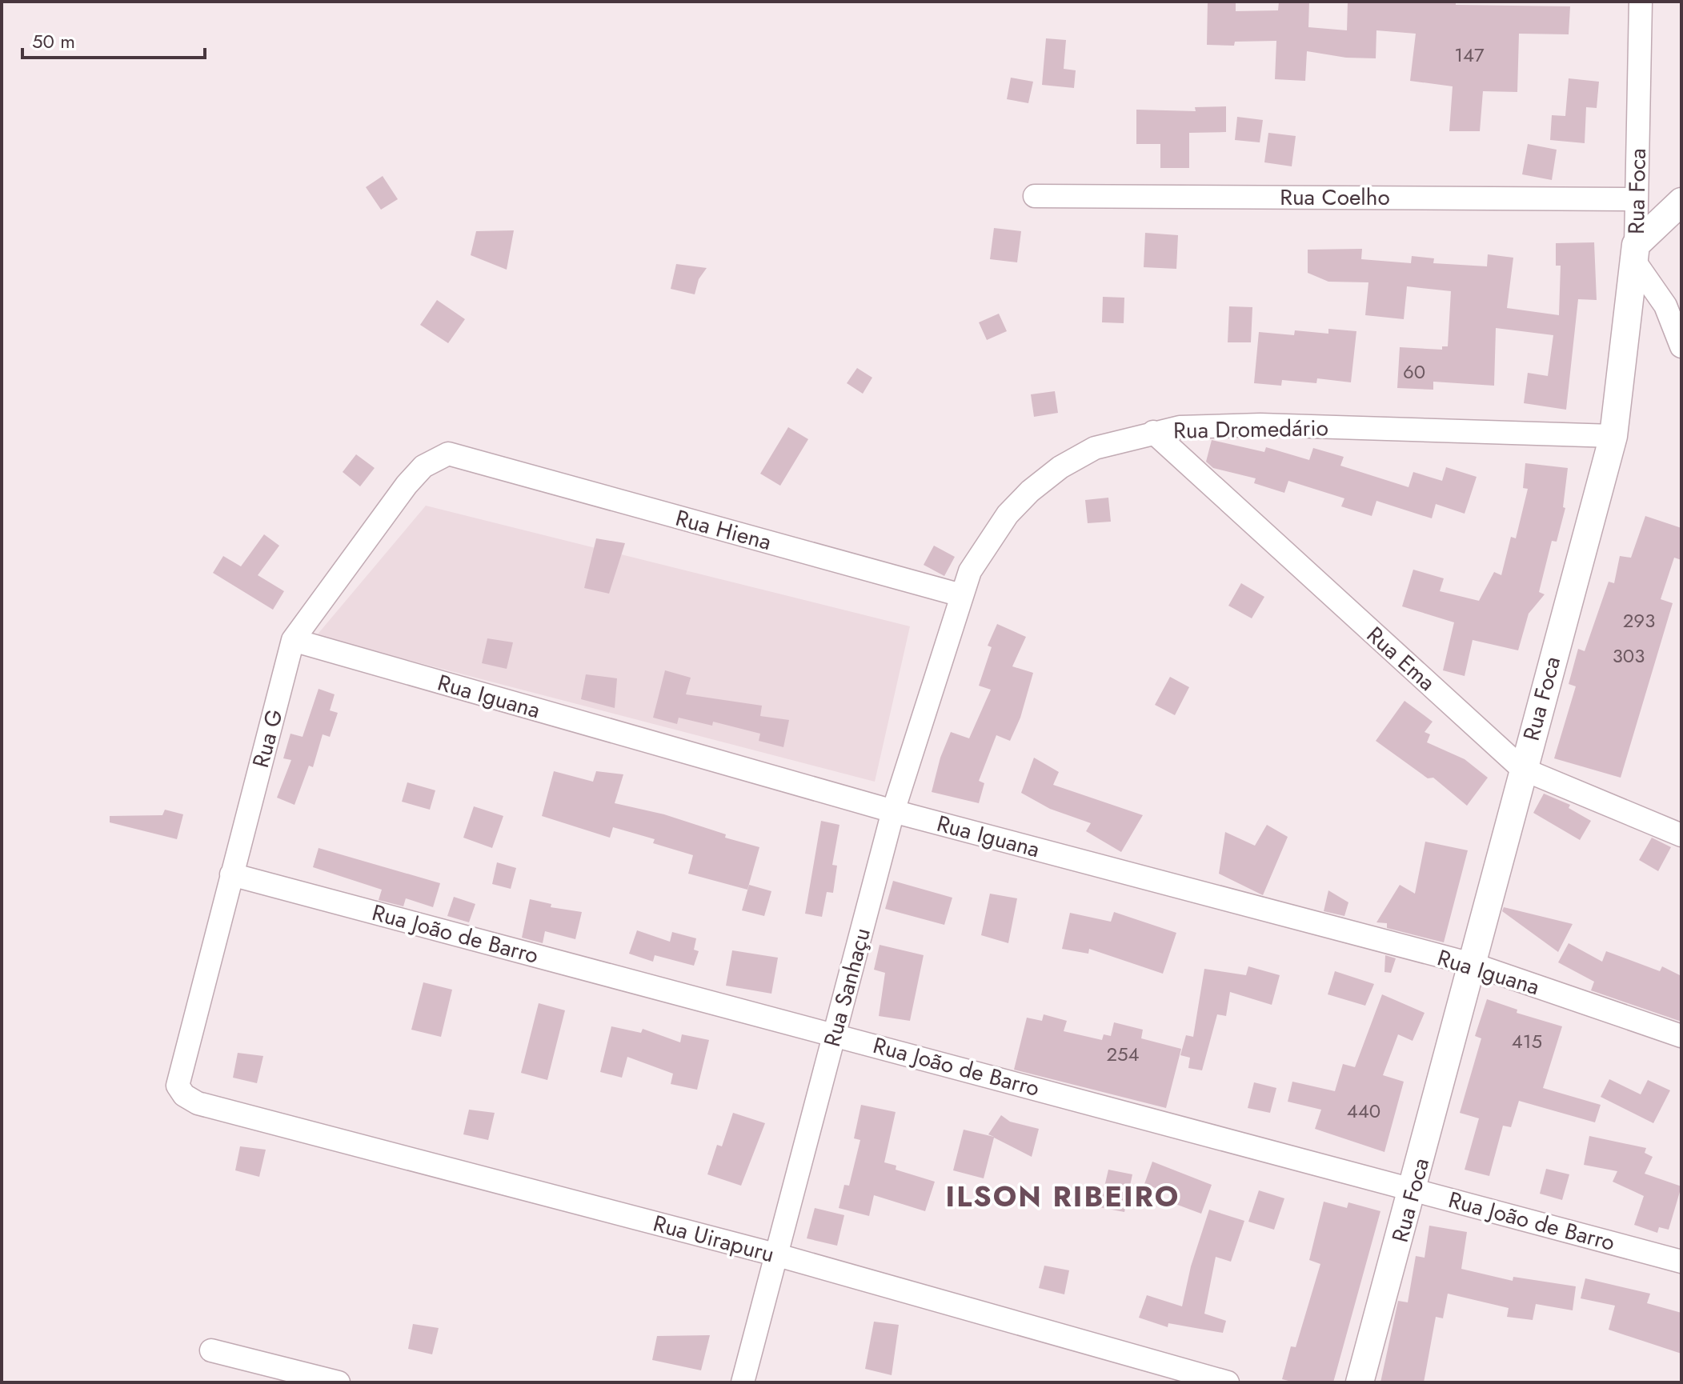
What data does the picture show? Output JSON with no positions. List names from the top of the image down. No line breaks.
{"streets":{"street":["Rua Foca","Rua Coelho","Rua Dromedário","Rua Hiena","Rua Ema","Rua Iguana","Rua G","Rua João de Barro","Rua Sanhaçu","Rua Uirapuru"]},"crossings":[["Rua Foca","Rua Coelho"],["Rua Foca","Rua Dromedário"],["Rua Foca","Rua Ema"],["Rua Foca","Rua Iguana"],["Rua Foca","Rua João de Barro"],["Rua Dromedário","Rua Hiena"],["Rua Dromedário","Rua Ema"],["Rua Dromedário","Rua Sanhaçu"],["Rua Hiena","Rua G"],["Rua Hiena","Rua Sanhaçu"],["Rua Iguana","Rua G"],["Rua Iguana","Rua Sanhaçu"],["Rua G","Rua João de Barro"],["Rua G","Rua Uirapuru"],["Rua João de Barro","Rua Sanhaçu"],["Rua Sanhaçu","Rua Uirapuru"]],"districts":["ILSON RIBEIRO"],"house_numbers":["147","60","293","303","415","254","440"],"scale_bar":"50 m"}
